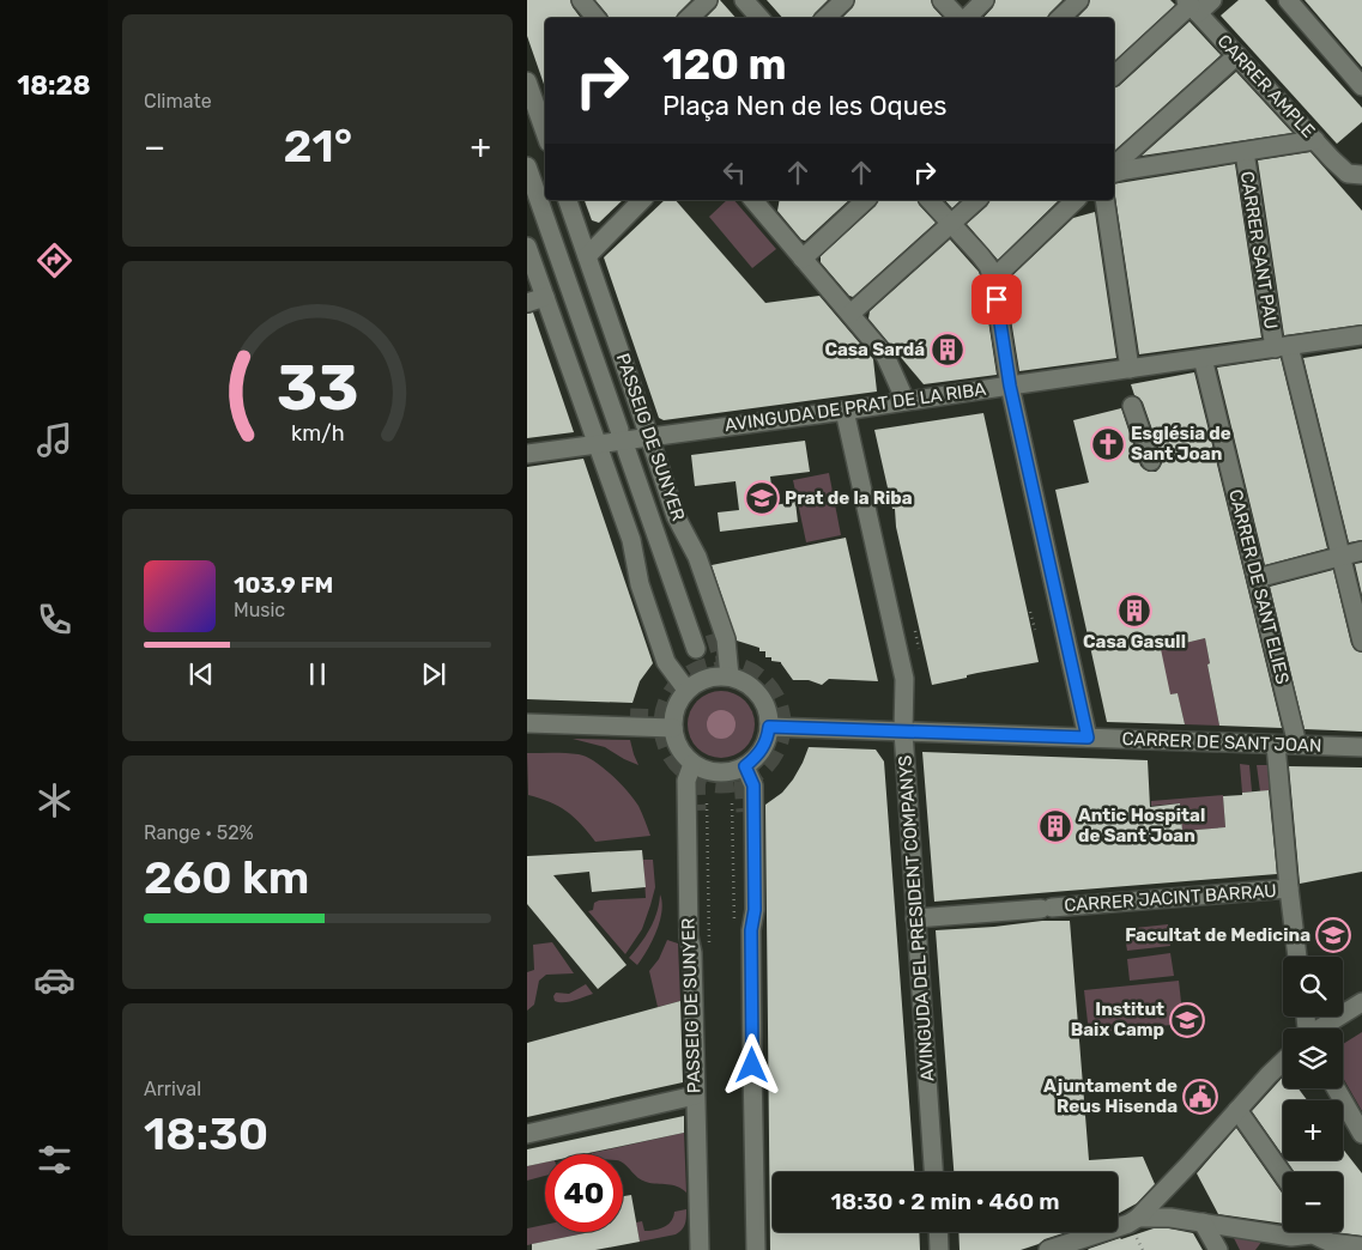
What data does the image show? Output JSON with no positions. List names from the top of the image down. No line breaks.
{"streets":{"street":["CARRER AMPLE","CARRER SANT PAU","AVINGUDA DE PRAT DE LA RIBA","PASSEIG DE SUNYER","CARRER DE SANT ELIES","CARRER DE SANT JOAN","CARRER JACINT BARRAU","AVINGUDA DEL PRESIDENT COMPANYS"]},"crossings":[["CARRER SANT PAU","AVINGUDA DE PRAT DE LA RIBA"],["AVINGUDA DE PRAT DE LA RIBA","PASSEIG DE SUNYER"],["AVINGUDA DE PRAT DE LA RIBA","CARRER DE SANT ELIES"],["AVINGUDA DE PRAT DE LA RIBA","AVINGUDA DEL PRESIDENT COMPANYS"],["PASSEIG DE SUNYER","CARRER DE SANT JOAN"],["CARRER DE SANT ELIES","CARRER DE SANT JOAN"],["CARRER DE SANT JOAN","AVINGUDA DEL PRESIDENT COMPANYS"],["CARRER JACINT BARRAU","AVINGUDA DEL PRESIDENT COMPANYS"]],"places":{"building":["Casa Sardá","Casa Gasull","Antic Hospital de Sant Joan"],"church":["Església de Sant Joan"],"school or university":["Prat de la Riba","Facultat de Medicina","Institut Baix Camp"],"public building":["Ajuntament de Reus Hisenda"]},"page":{"tabs":"18:28","tile":["Climate",["Range · 52%","260 km"],["Arrival","18:30"]],"turn":["120 m","Plaça Nen de les Oques"],"heat":["−","21°","+"],"song":["103.9 FM","Music"],"map_buttons":["+","−"],"limit":"40","trip":"18:30 · 2 min · 460 m","gauge":["33","km/h"]}}
